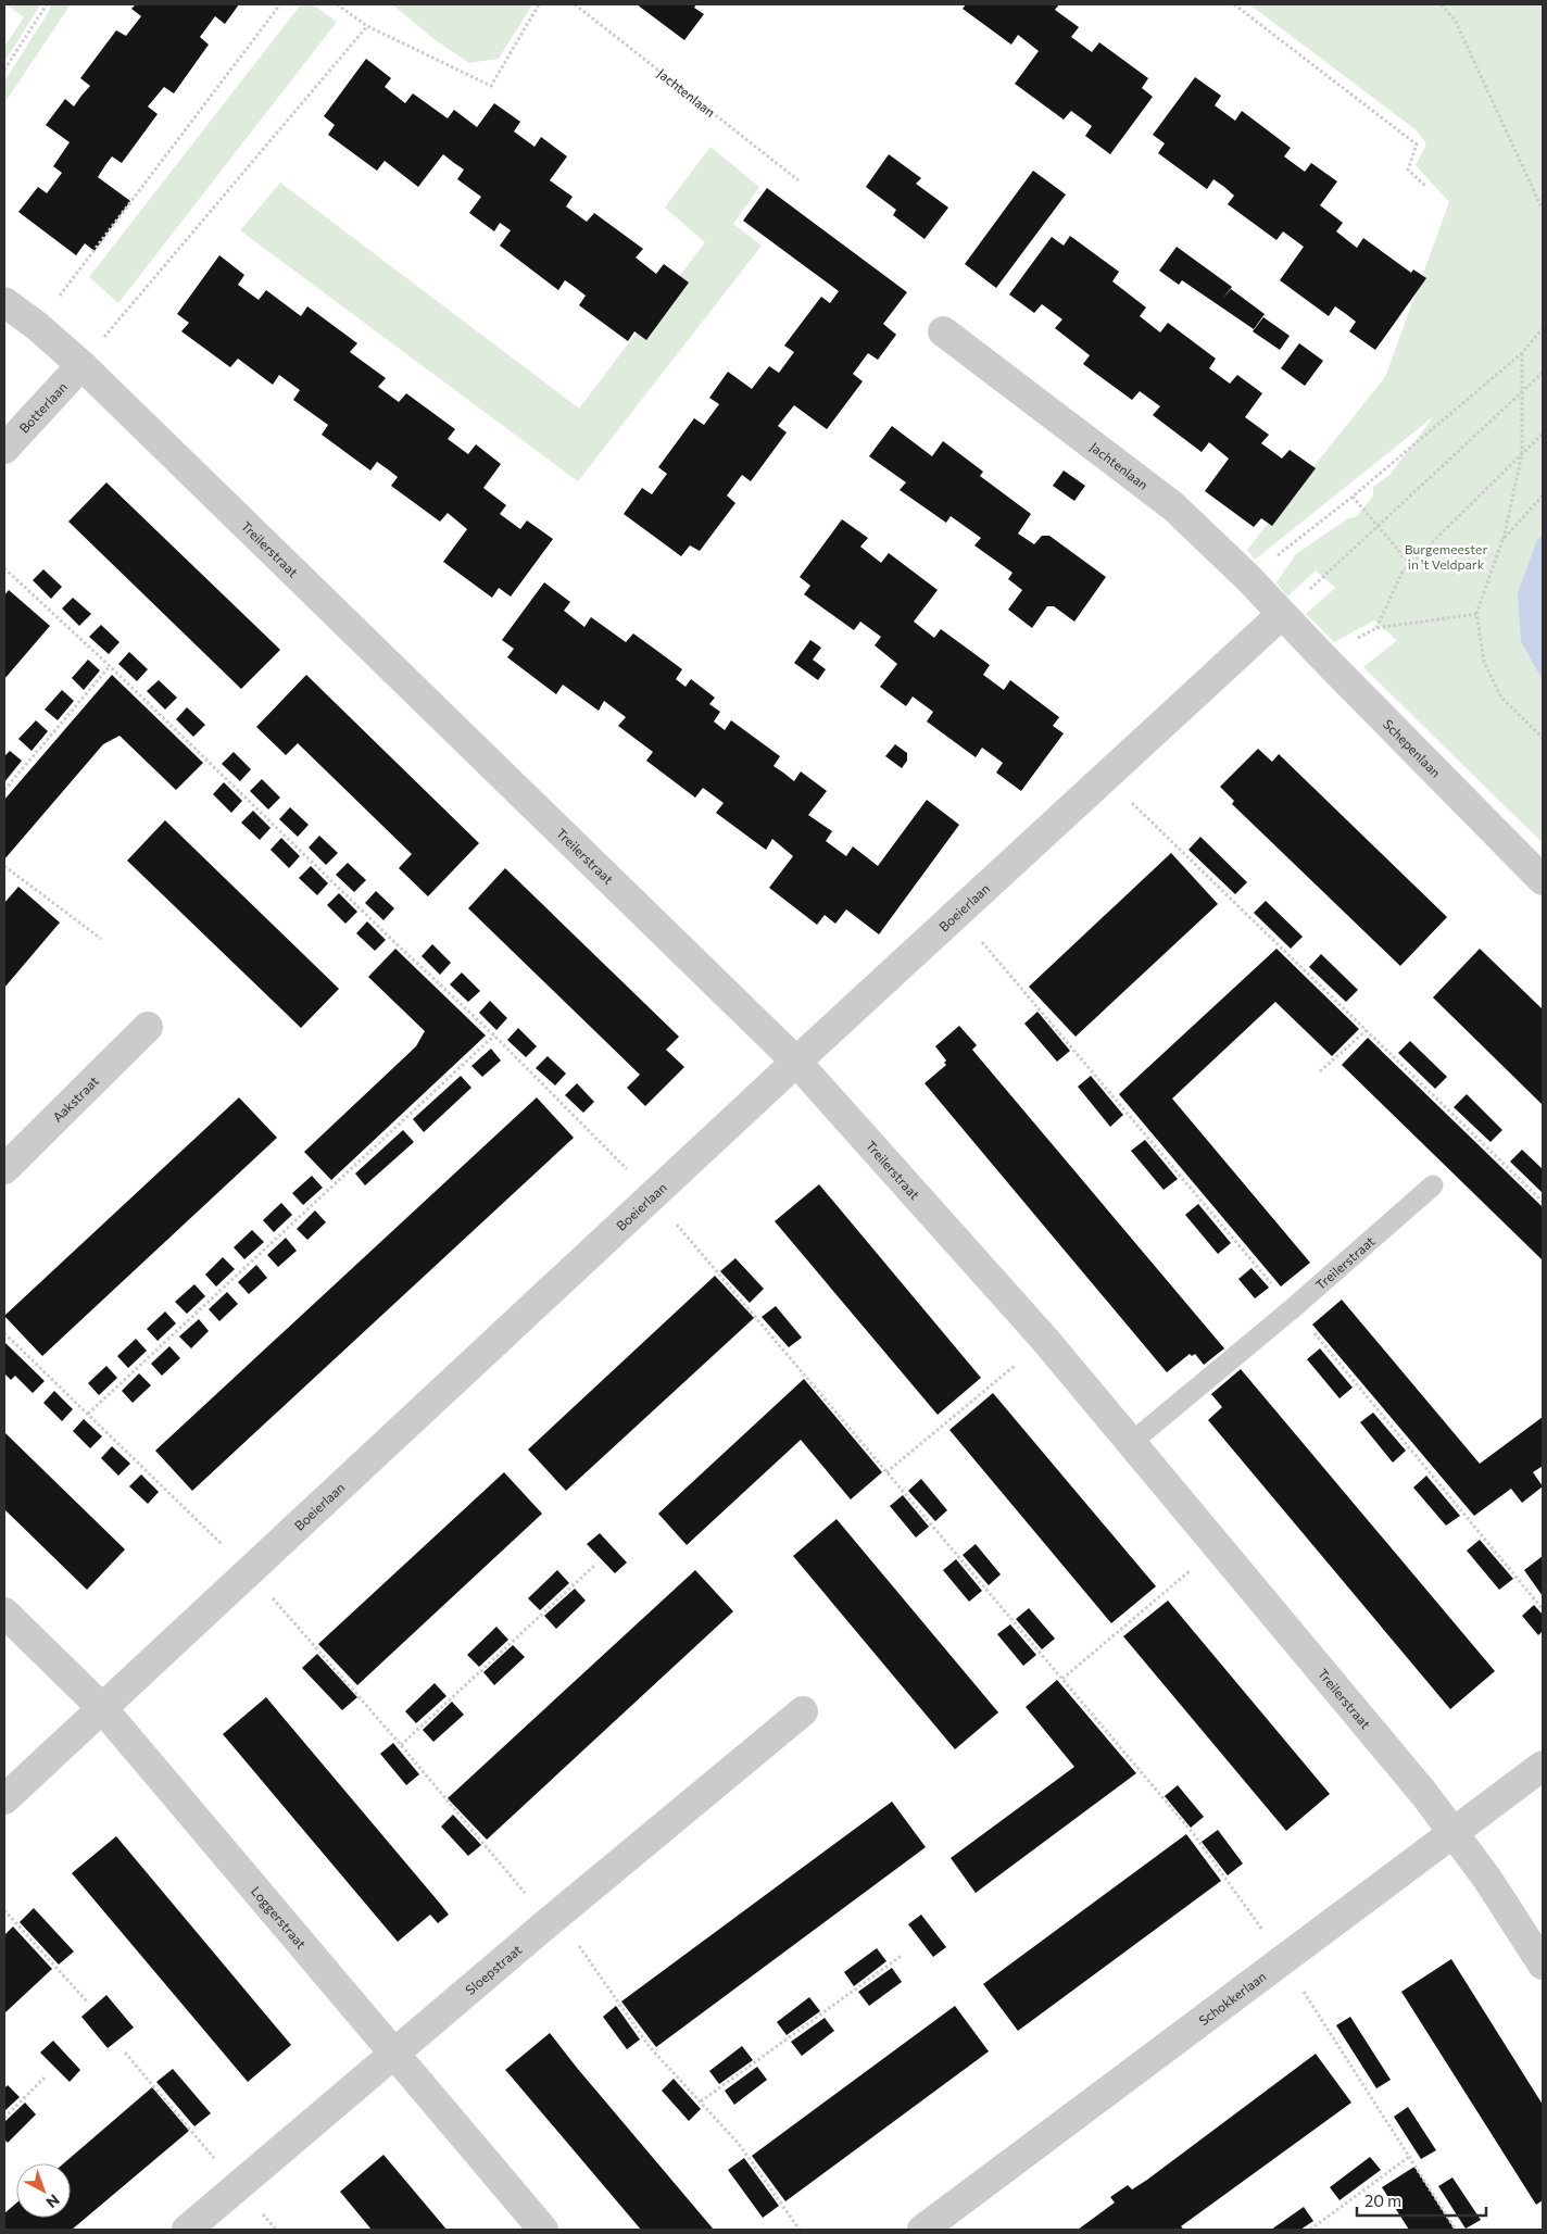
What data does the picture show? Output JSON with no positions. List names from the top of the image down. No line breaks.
{"streets":{"street":["Jachtenlaan","Botterlaan","Treilerstraat","Schepenlaan","Boeierlaan","Aakstraat","Loggerstraat","Sloepstraat","Schokkerlaan"]},"crossings":[["Jachtenlaan","Schepenlaan"],["Jachtenlaan","Boeierlaan"],["Botterlaan","Treilerstraat"],["Treilerstraat","Boeierlaan"],["Treilerstraat","Schokkerlaan"],["Schepenlaan","Boeierlaan"],["Boeierlaan","Loggerstraat"],["Loggerstraat","Sloepstraat"]],"parks":["Burgemeester in 't Veldpark"],"scale_bar":"20 m","north":"bottom right"}
